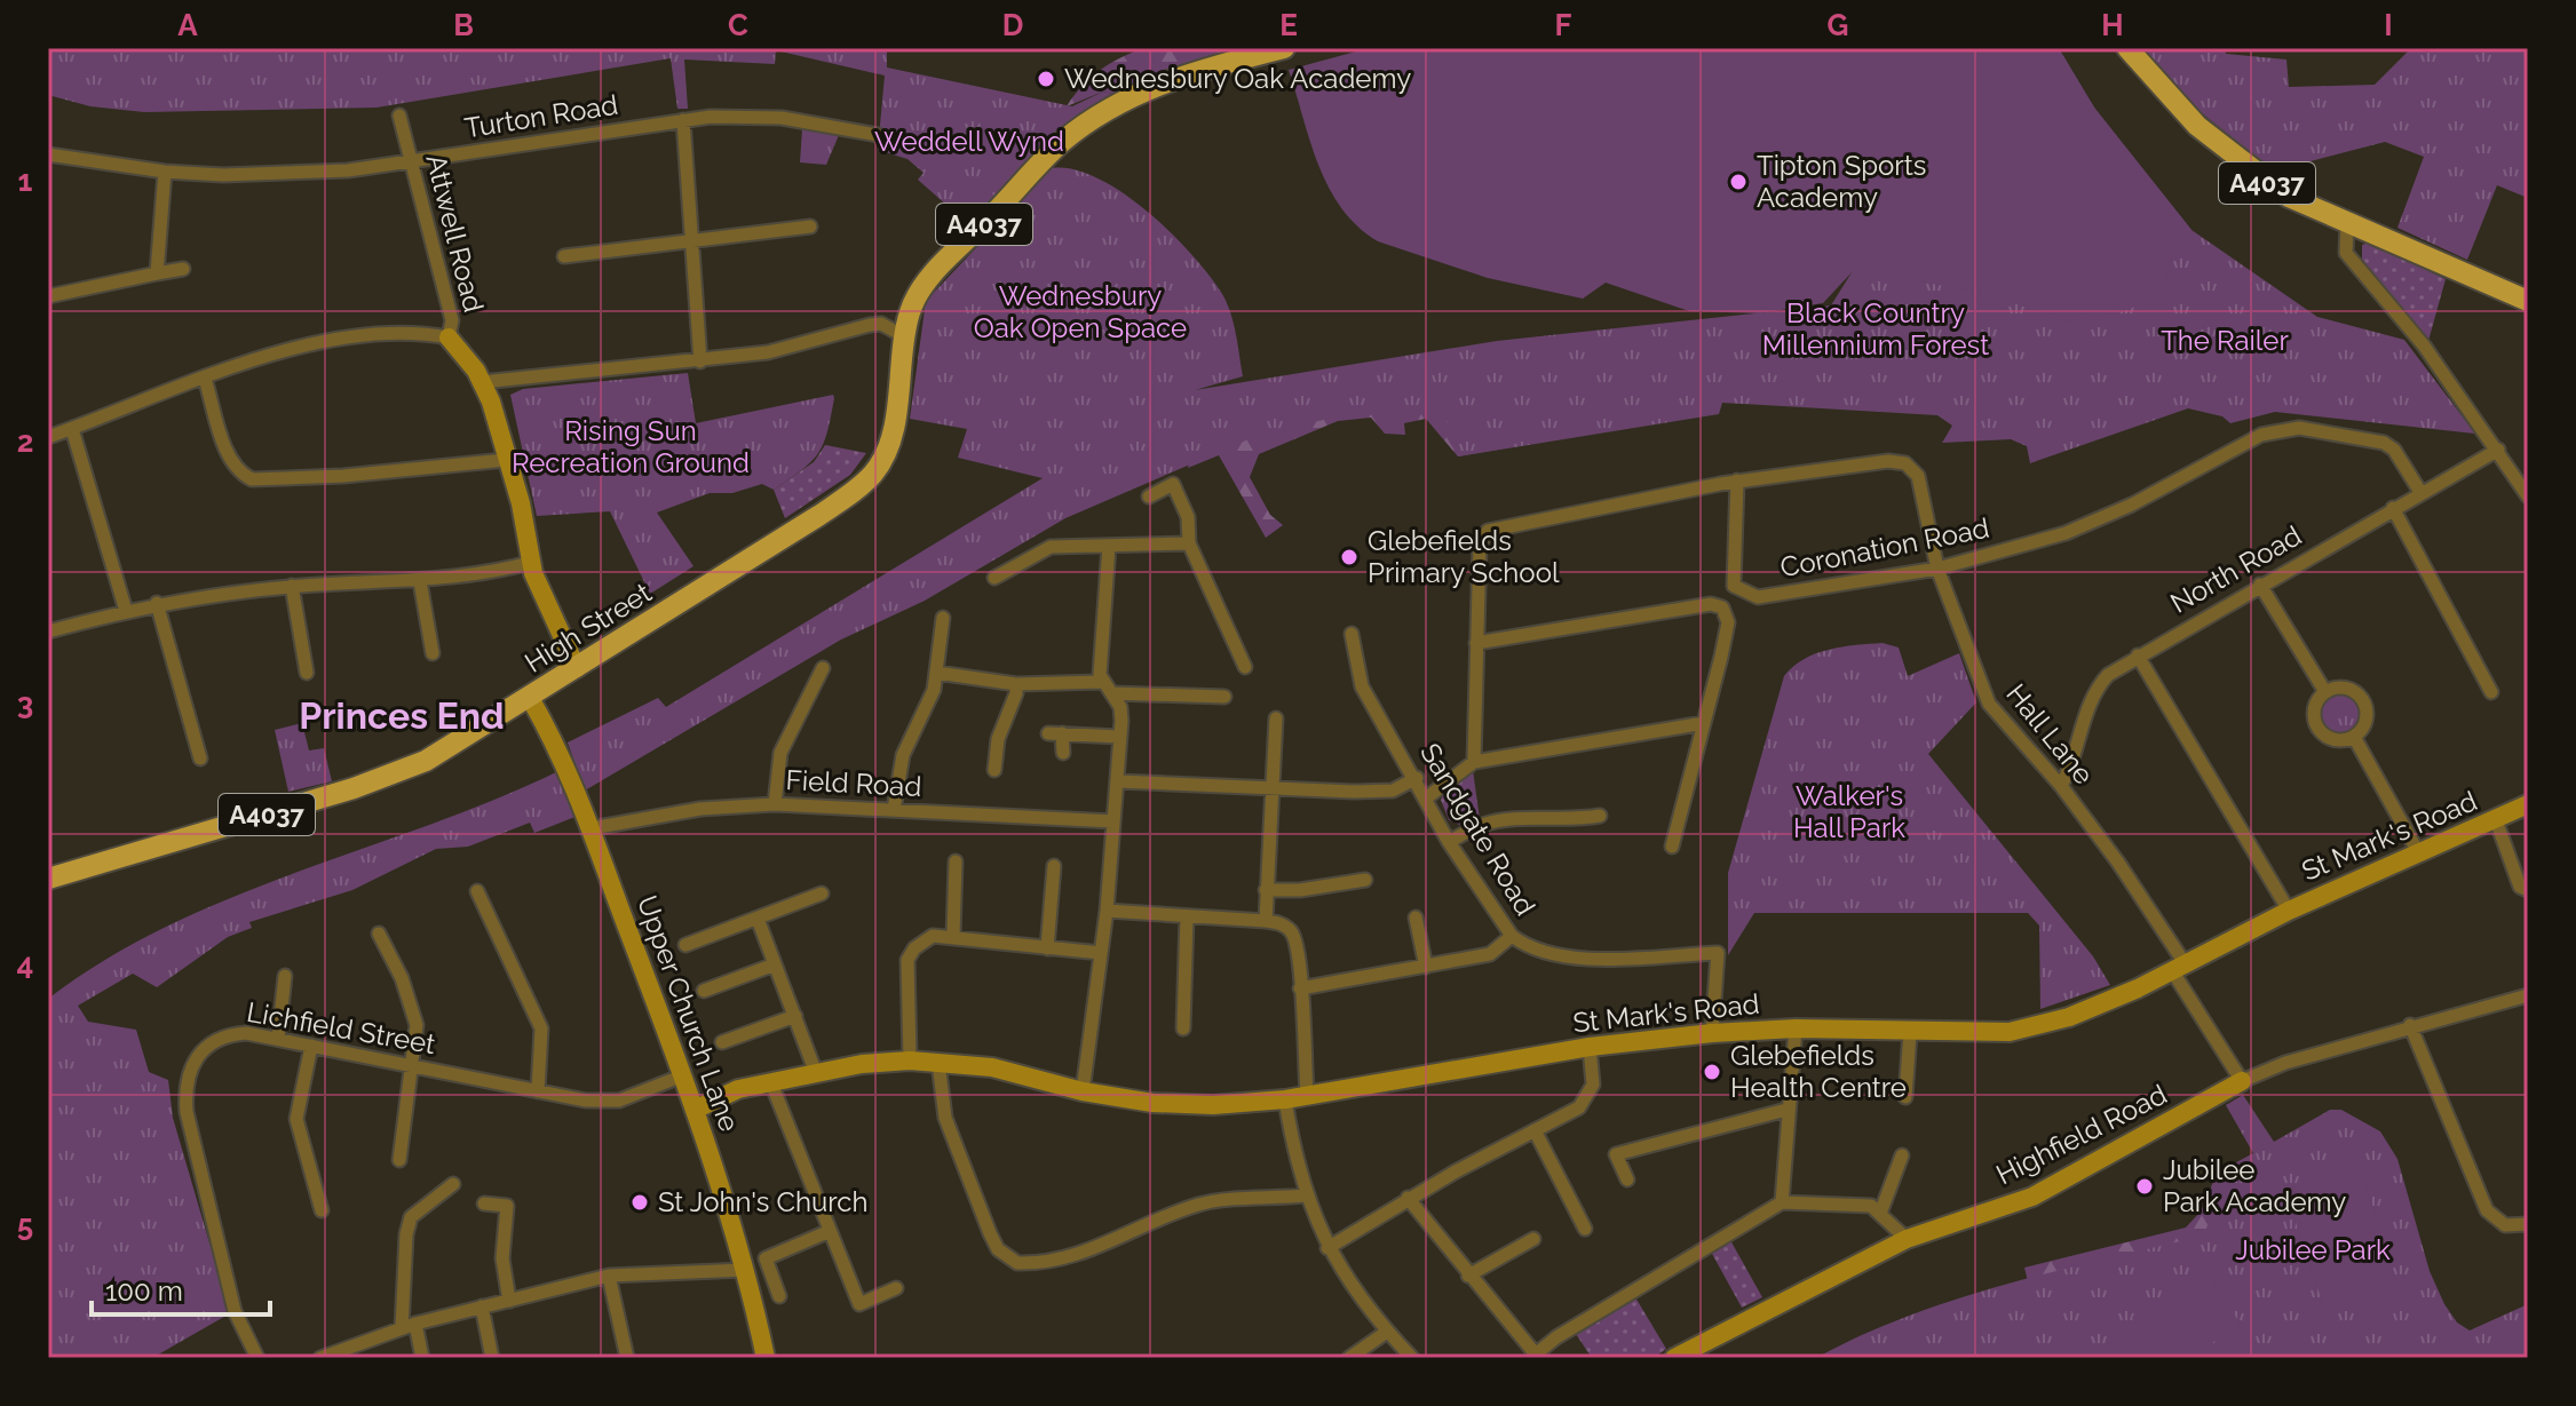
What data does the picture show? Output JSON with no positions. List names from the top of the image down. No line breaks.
{"streets":{"main road":["A4037","High Street"],"street":["Turton Road","Attwell Road","Coronation Road","North Road","Hall Lane","Field Road","Sandgate Road","St Mark's Road","Upper Church Lane","Lichfield Street","Highfield Road"]},"crossings":[["Turton Road","Attwell Road"],["Attwell Road","High Street"],["Coronation Road","North Road"],["Coronation Road","Hall Lane"],["North Road","Hall Lane"],["High Street","Upper Church Lane"],["Hall Lane","St Mark's Road"],["Hall Lane","Highfield Road"],["Field Road","Upper Church Lane"],["Sandgate Road","St Mark's Road"],["St Mark's Road","Upper Church Lane"],["Upper Church Lane","Lichfield Street"]],"districts":["Princes End"],"parks":["Weddell Wynd","Wednesbury Oak Open Space","Black Country Millennium Forest","The Railer","Rising Sun Recreation Ground","Walker's Hall Park","Jubilee Park"],"places":["Wednesbury Oak Academy","Tipton Sports Academy","Glebefields Primary School","Glebefields Health Centre","Jubilee Park Academy","St John's Church"],"scale_bar":"100 m","grid":{"columns":["A","B","C","D","E","F","G","H","I"],"rows":["1","2","3","4","5"]}}
